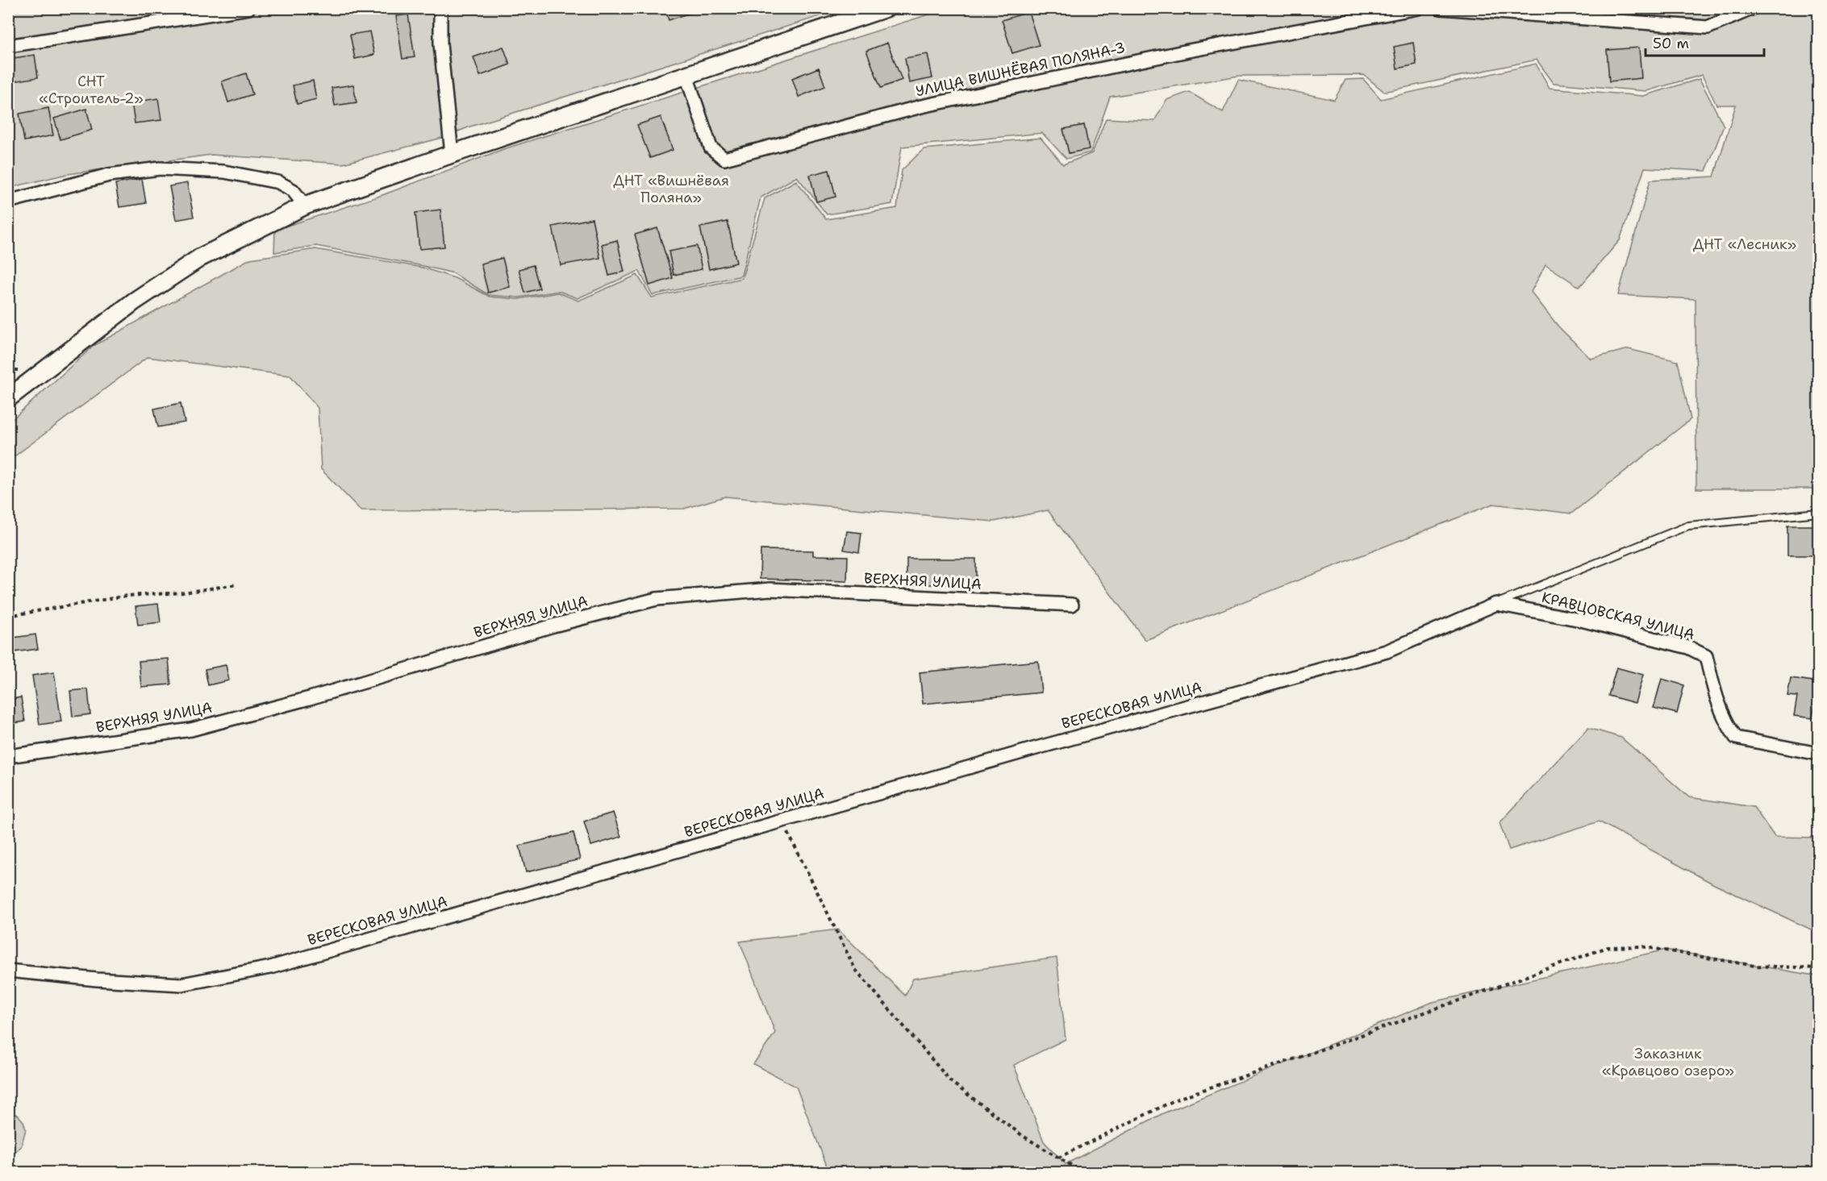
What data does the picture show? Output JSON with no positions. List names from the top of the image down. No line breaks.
{"streets":{"street":["УЛИЦА ВИШНЁВАЯ ПОЛЯНА-3","ВЕРХНЯЯ УЛИЦА","КРАВЦОВСКАЯ УЛИЦА","ВЕРЕСКОВАЯ УЛИЦА"]},"crossings":[["КРАВЦОВСКАЯ УЛИЦА","ВЕРЕСКОВАЯ УЛИЦА"]],"parks":["СНТ «Строитель-2»","ДНТ «Вишнёвая Поляна»","ДНТ «Лесник»","Заказник «Кравцово озеро»"],"scale_bar":"50 m"}
